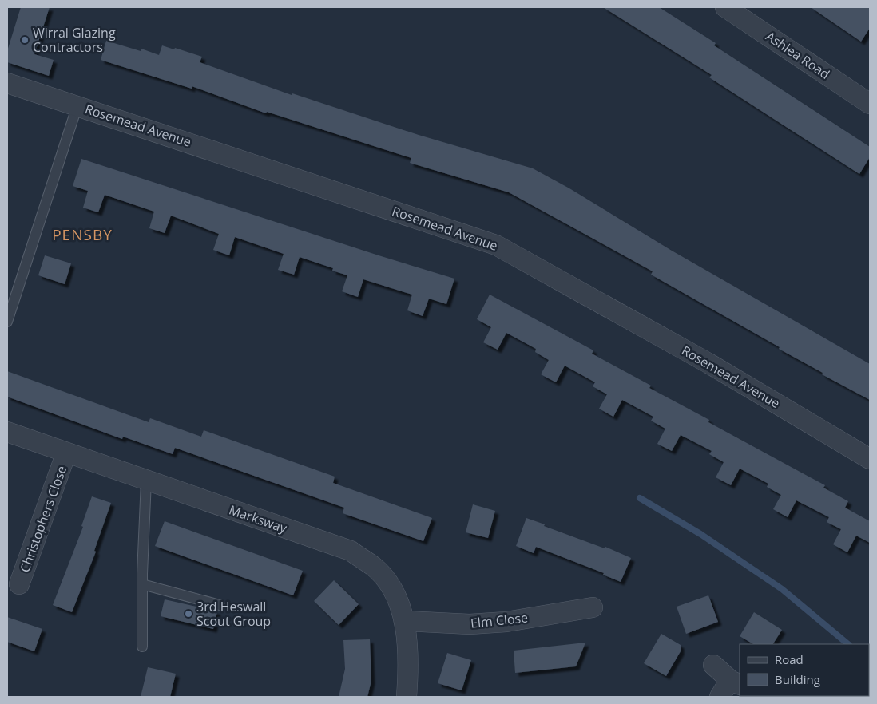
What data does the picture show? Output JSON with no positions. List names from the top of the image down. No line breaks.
{"streets":{"street":["Ashlea Road","Rosemead Avenue","Christophers Close","Marksway","Elm Close"]},"crossings":[["Christophers Close","Marksway"],["Marksway","Elm Close"]],"districts":["PENSBY"],"places":["Wirral Glazing Contractors","3rd Heswall Scout Group"],"legend":["Road","Building"]}
